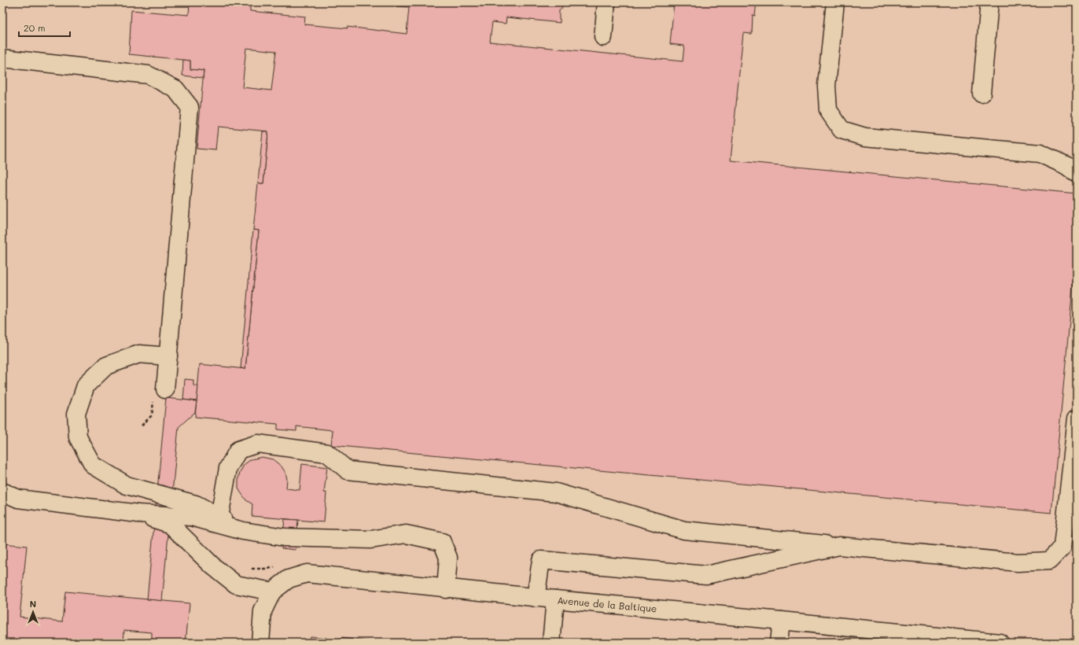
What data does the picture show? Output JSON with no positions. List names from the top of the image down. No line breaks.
{"streets":{"street":["Avenue de la Baltique"]},"scale_bar":"20 m","north":"top"}
